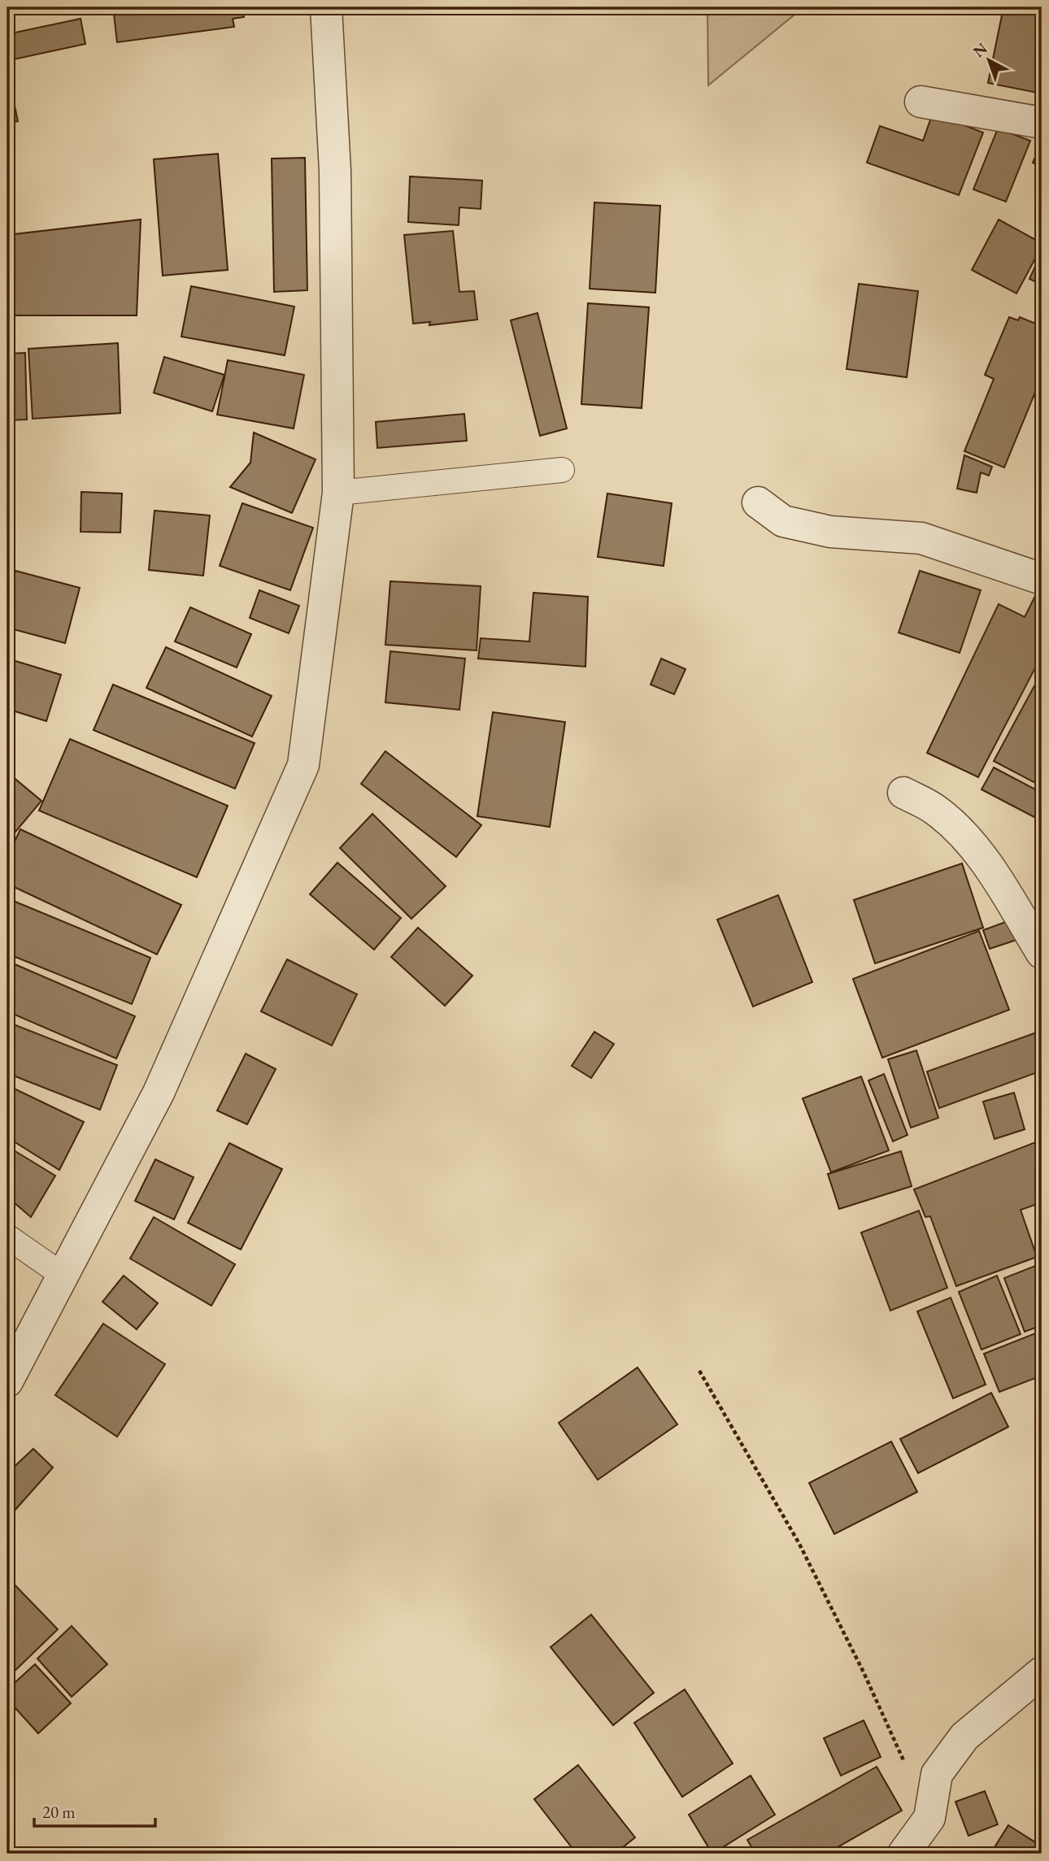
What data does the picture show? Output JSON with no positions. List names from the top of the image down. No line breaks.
{"scale_bar":"20 m","north":"top left"}
